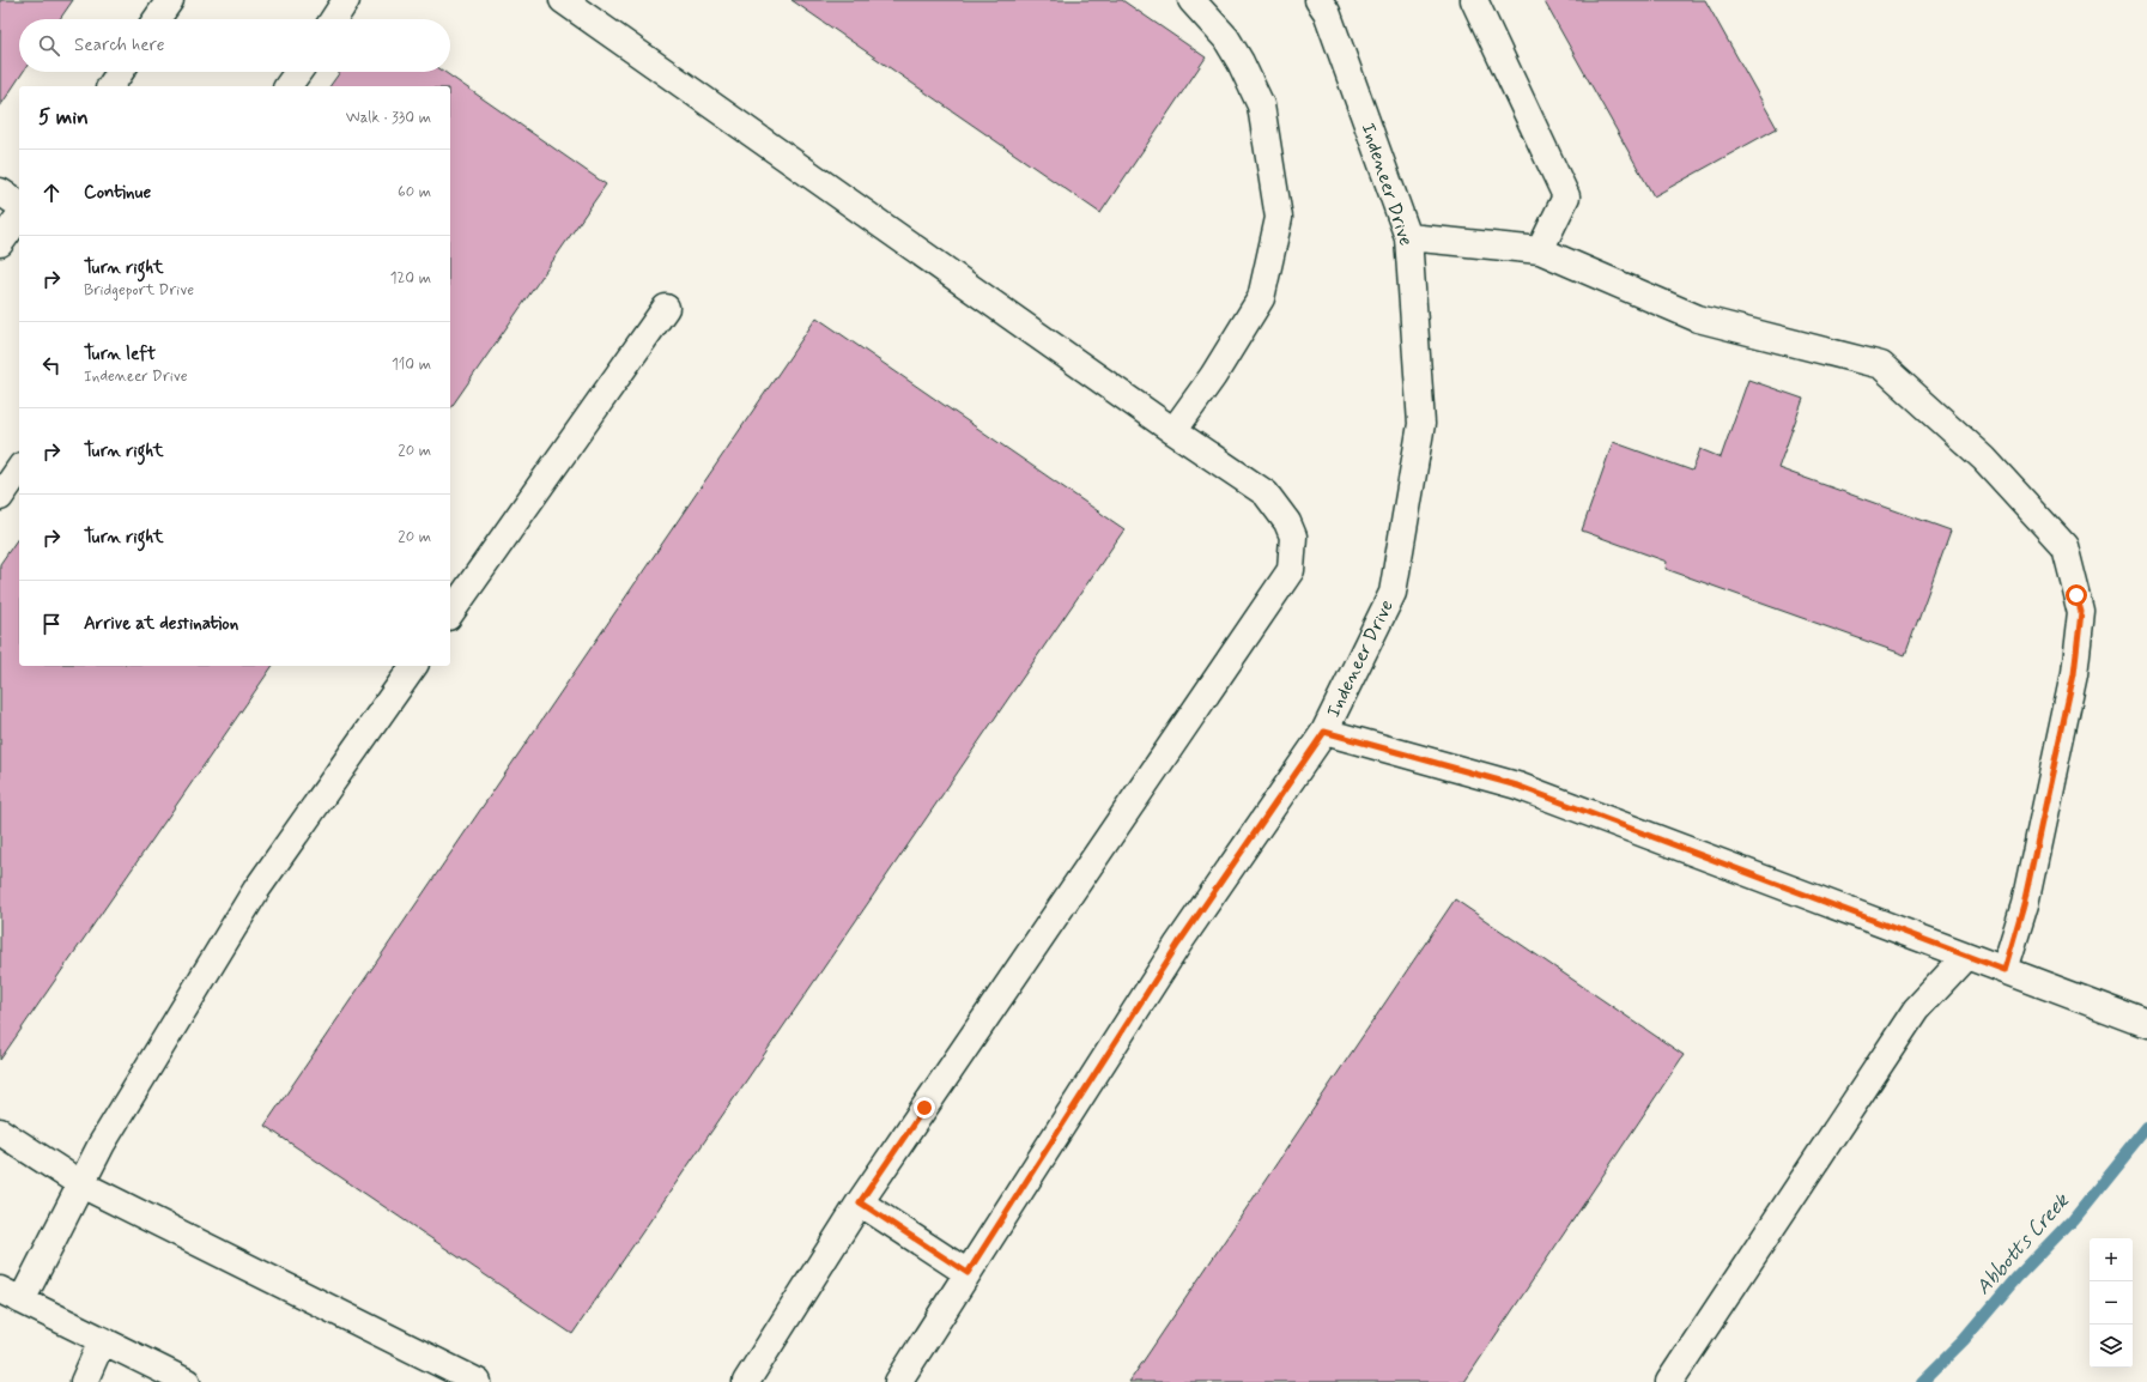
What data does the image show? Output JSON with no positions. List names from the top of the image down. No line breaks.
{"streets":{"street":["Indeneer Drive"]},"water":["Abbotts Creek"],"page":{"search":"Search here","heading":["5 min","Walk · 330 m"],"list":[["Continue","60 m"],["Turn right","Bridgeport Drive","120 m"],["Turn left","Indeneer Drive","110 m"],["Turn right","20 m"],["Turn right","20 m"],"Arrive at destination"],"map_buttons":["+","−"]}}
